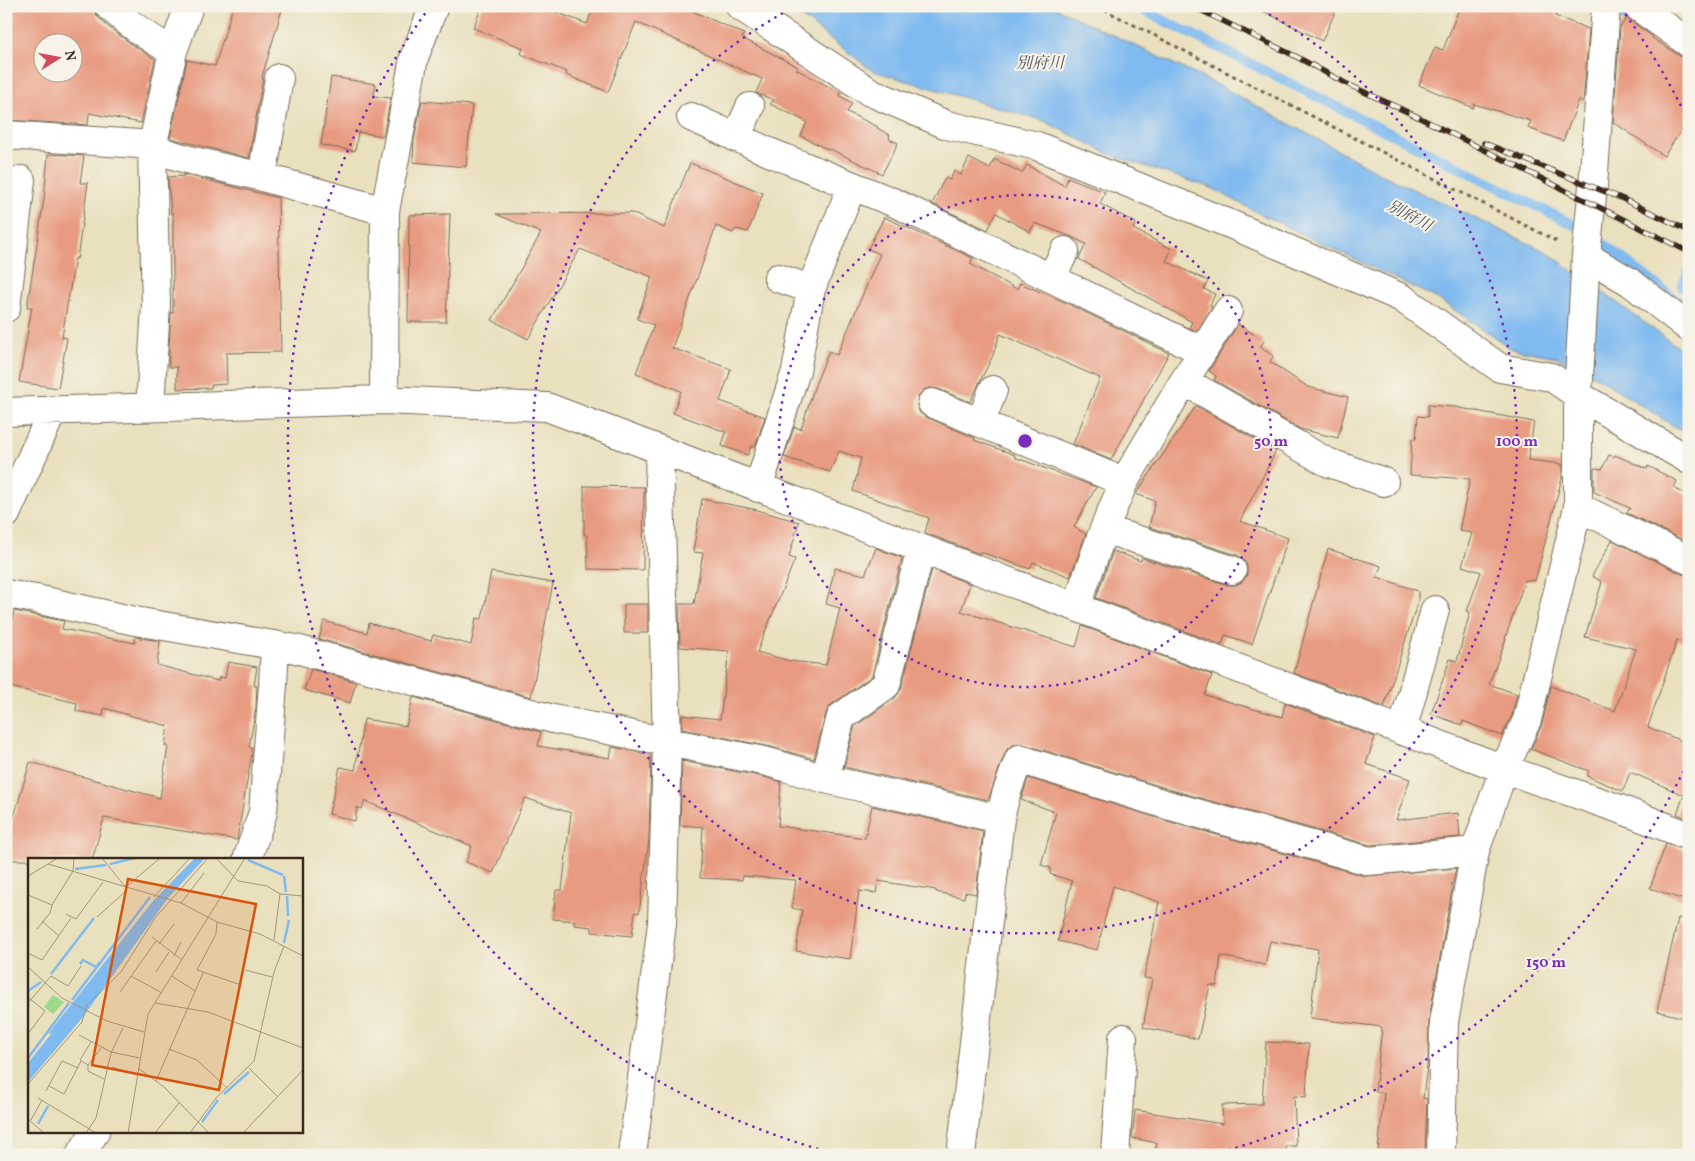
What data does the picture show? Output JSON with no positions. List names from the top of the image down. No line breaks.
{"water":["別府川"],"north":"right","rings":["50 m","100 m","150 m"]}
